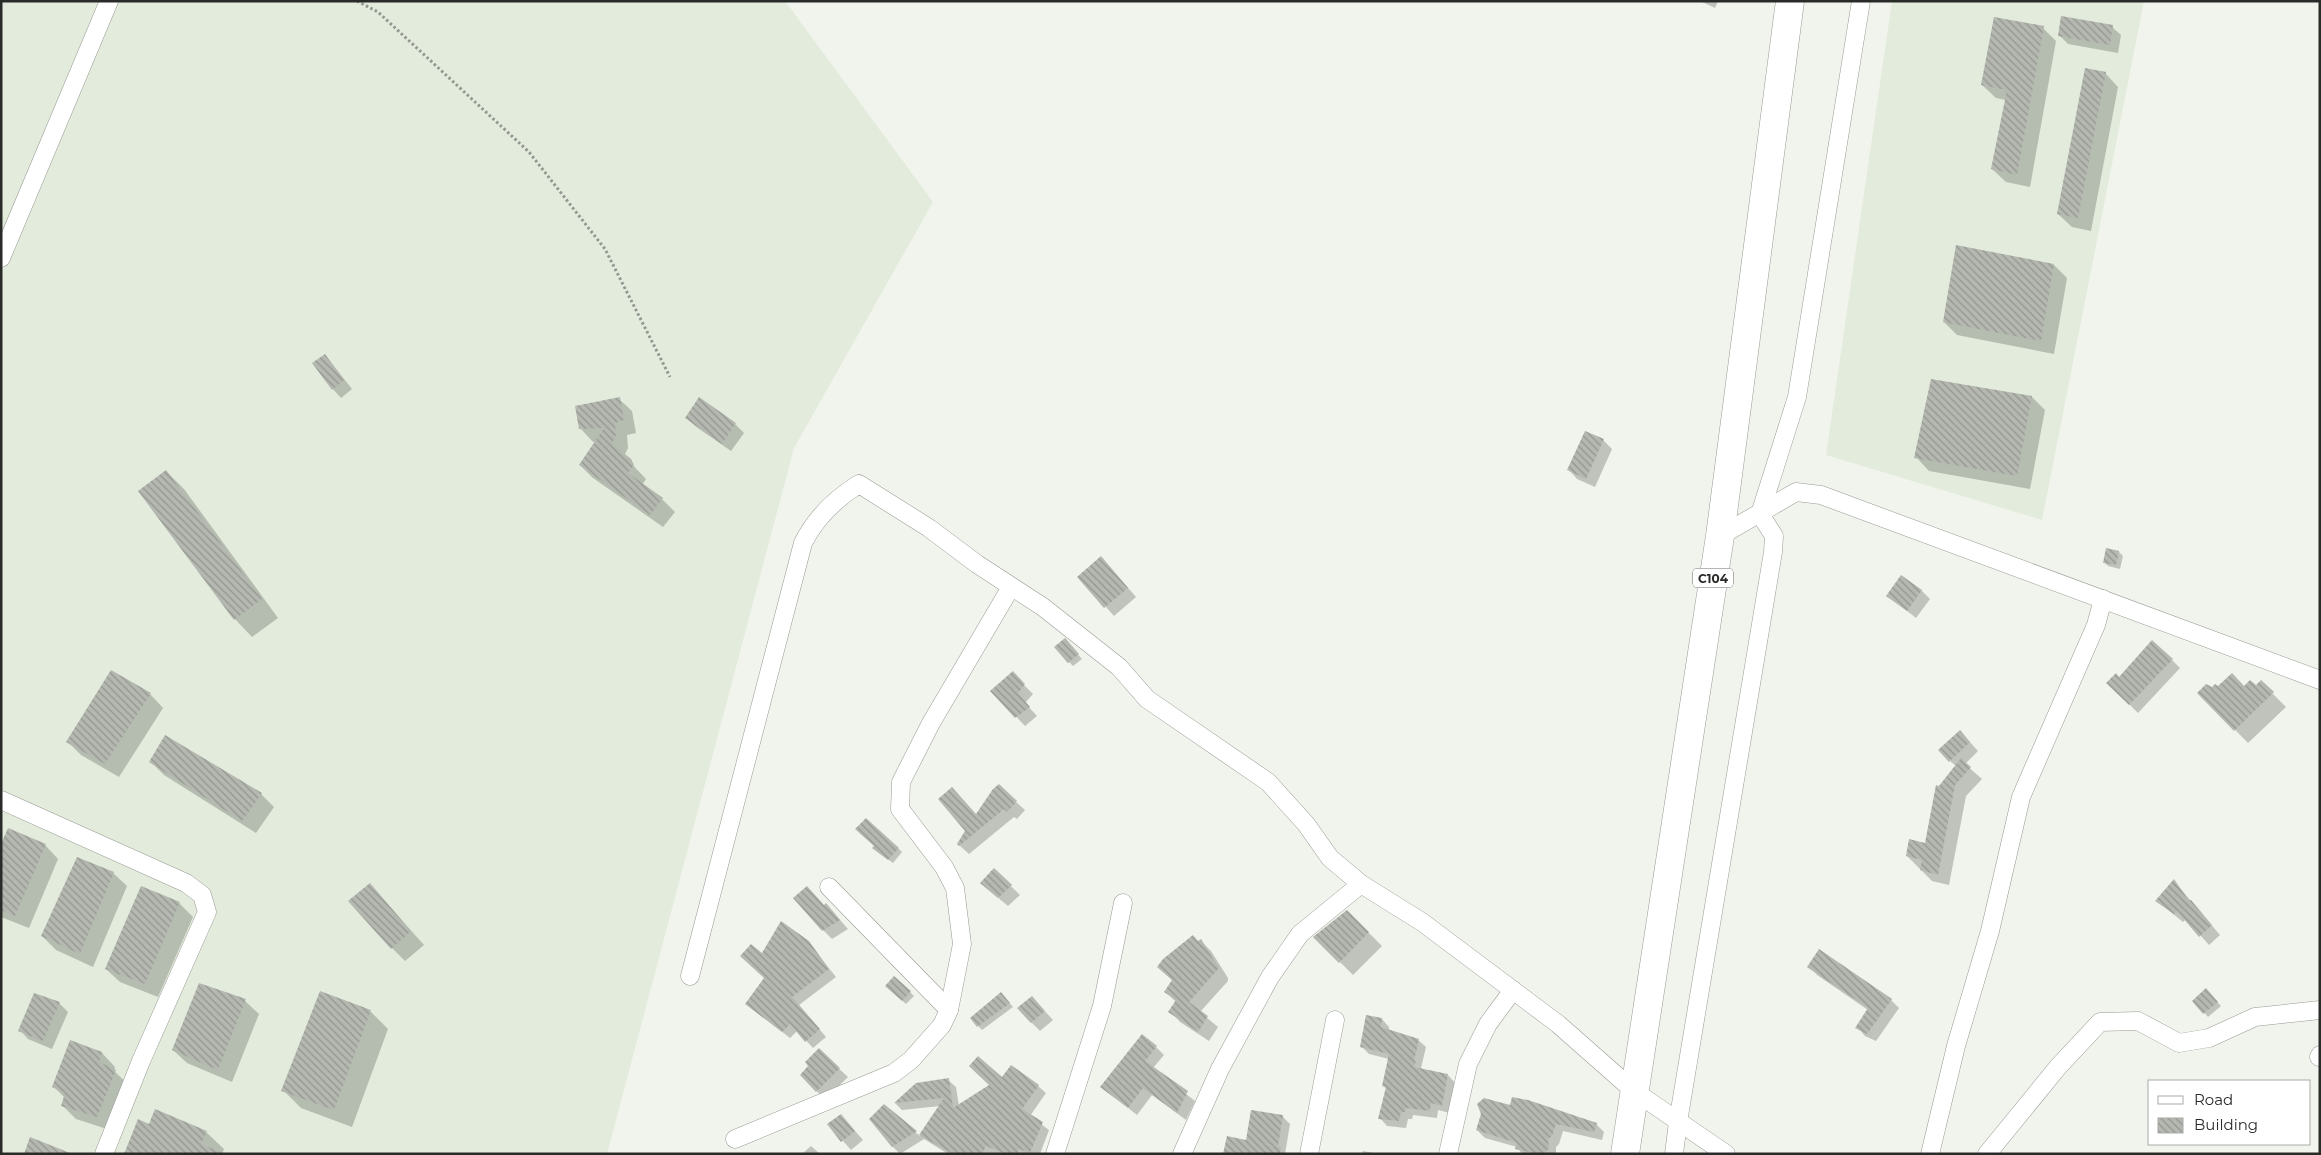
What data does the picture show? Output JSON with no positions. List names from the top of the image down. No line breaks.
{"streets":{"highway":["C104"]},"legend":["Road","Building"]}
